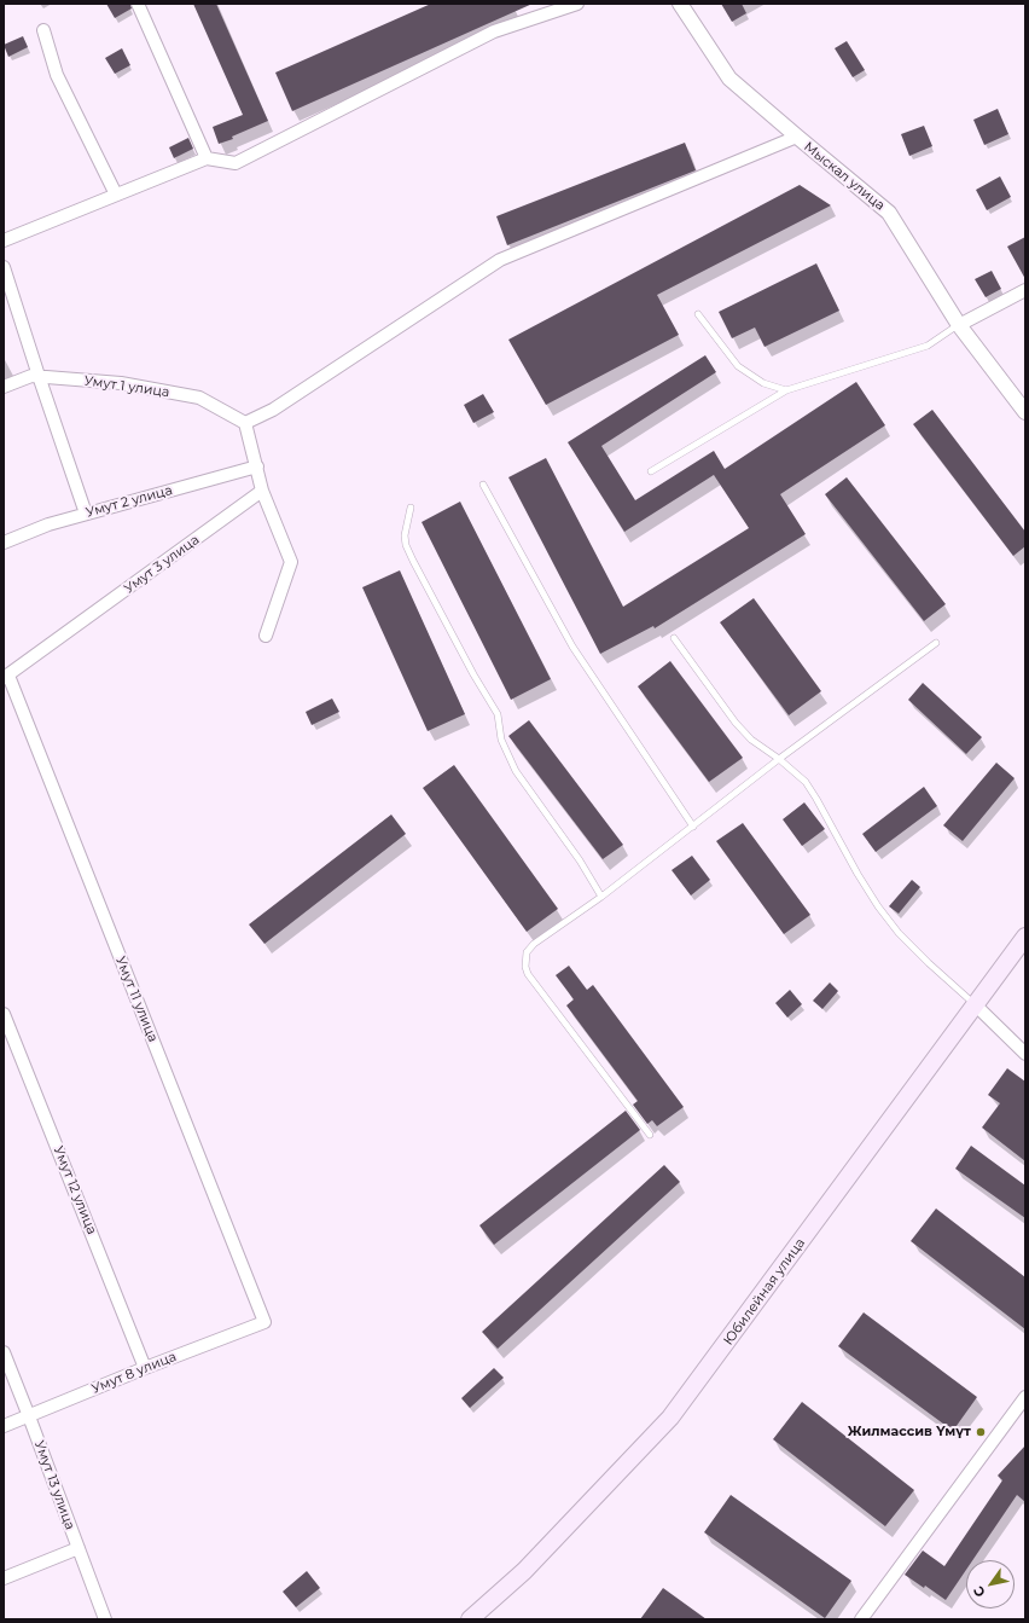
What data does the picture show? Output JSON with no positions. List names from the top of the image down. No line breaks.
{"streets":{"main road":["Юбилейная улица"],"street":["Мыскал улица","Умут 1 улица","Умут 2 улица","Умут 3 улица","Умут 11 улица","Умут 12 улица","Умут 8 улица","Умут 13 улица"]},"crossings":[["Умут 3 улица","Умут 11 улица"],["Умут 11 улица","Умут 8 улица"],["Умут 12 улица","Умут 8 улица"],["Умут 8 улица","Умут 13 улица"]],"places":["Жилмассив Үмүт"],"north":"bottom left"}
